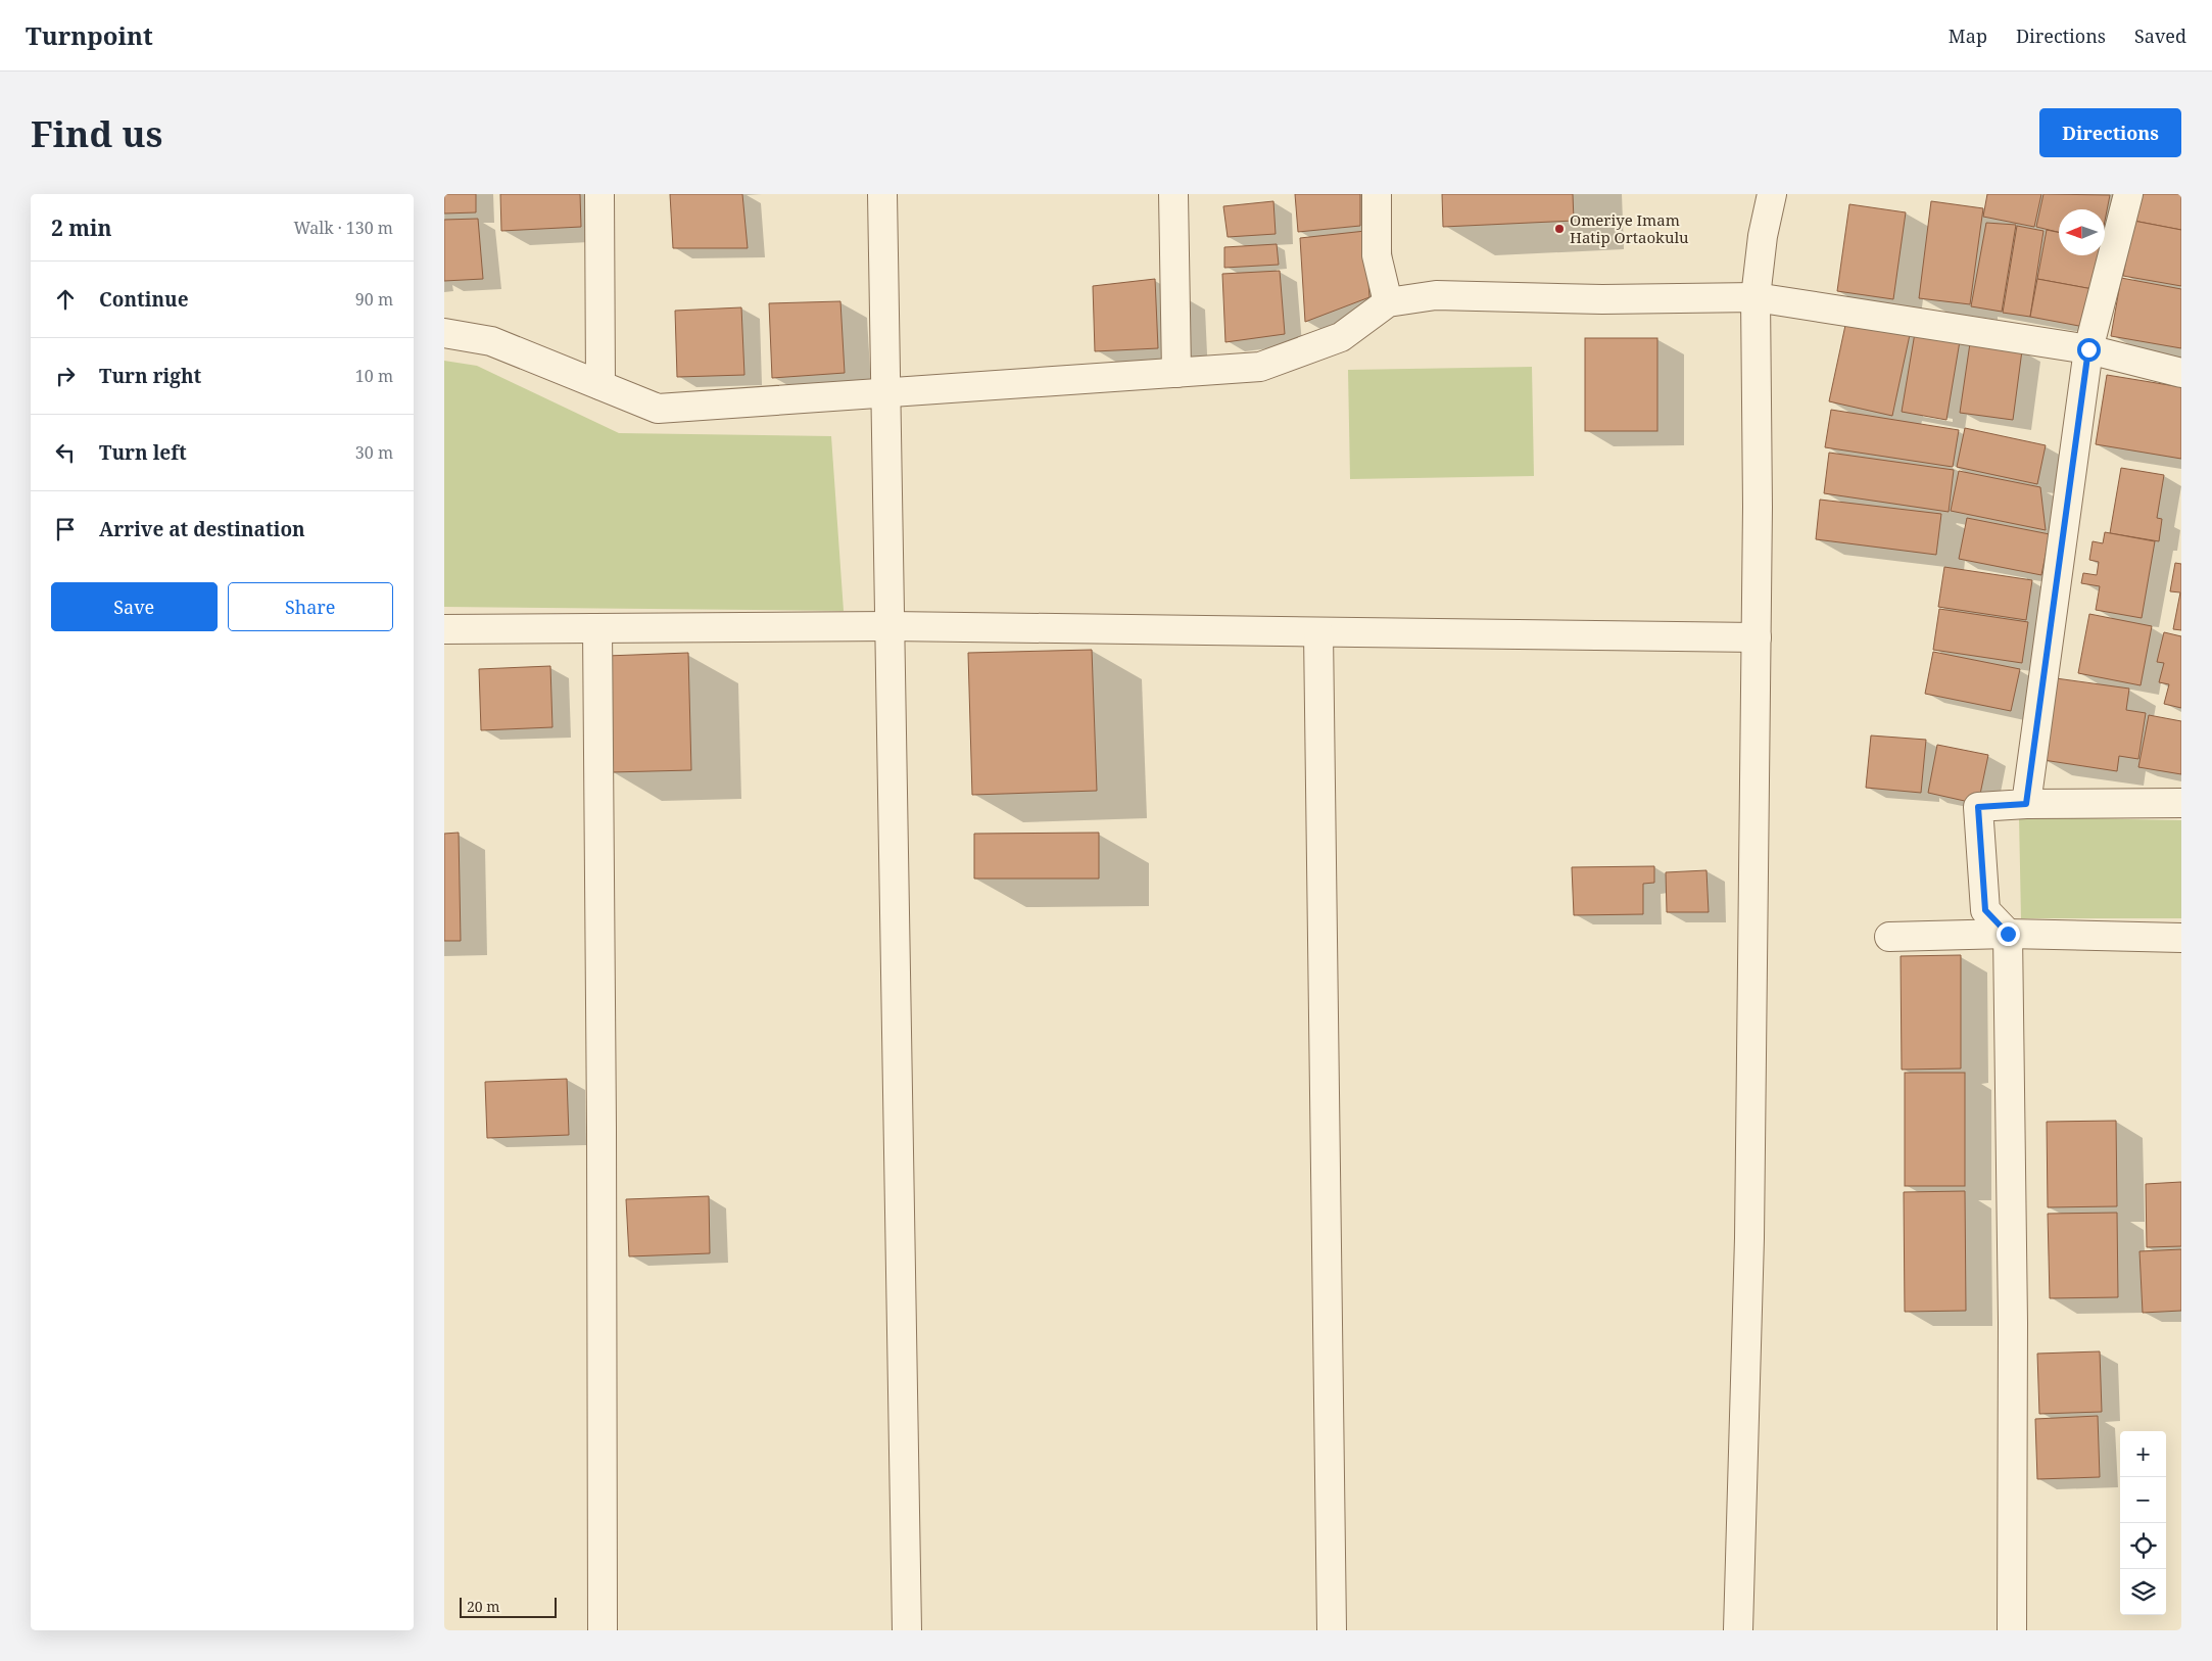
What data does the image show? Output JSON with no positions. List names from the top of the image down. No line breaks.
{"places":["Omeriye Imam Hatip Ortaokulu"],"scale_bar":"20 m","north":"left","page":{"header":"Turnpoint","nav":["Map","Directions","Saved"],"buttons":["Directions",["Save","Share"]],"title":"Find us","heading":["2 min","Walk · 130 m"],"list":[["Continue","90 m"],["Turn right","10 m"],["Turn left","30 m"],"Arrive at destination"],"map_buttons":["+","−"],"scale":"20 m"}}
